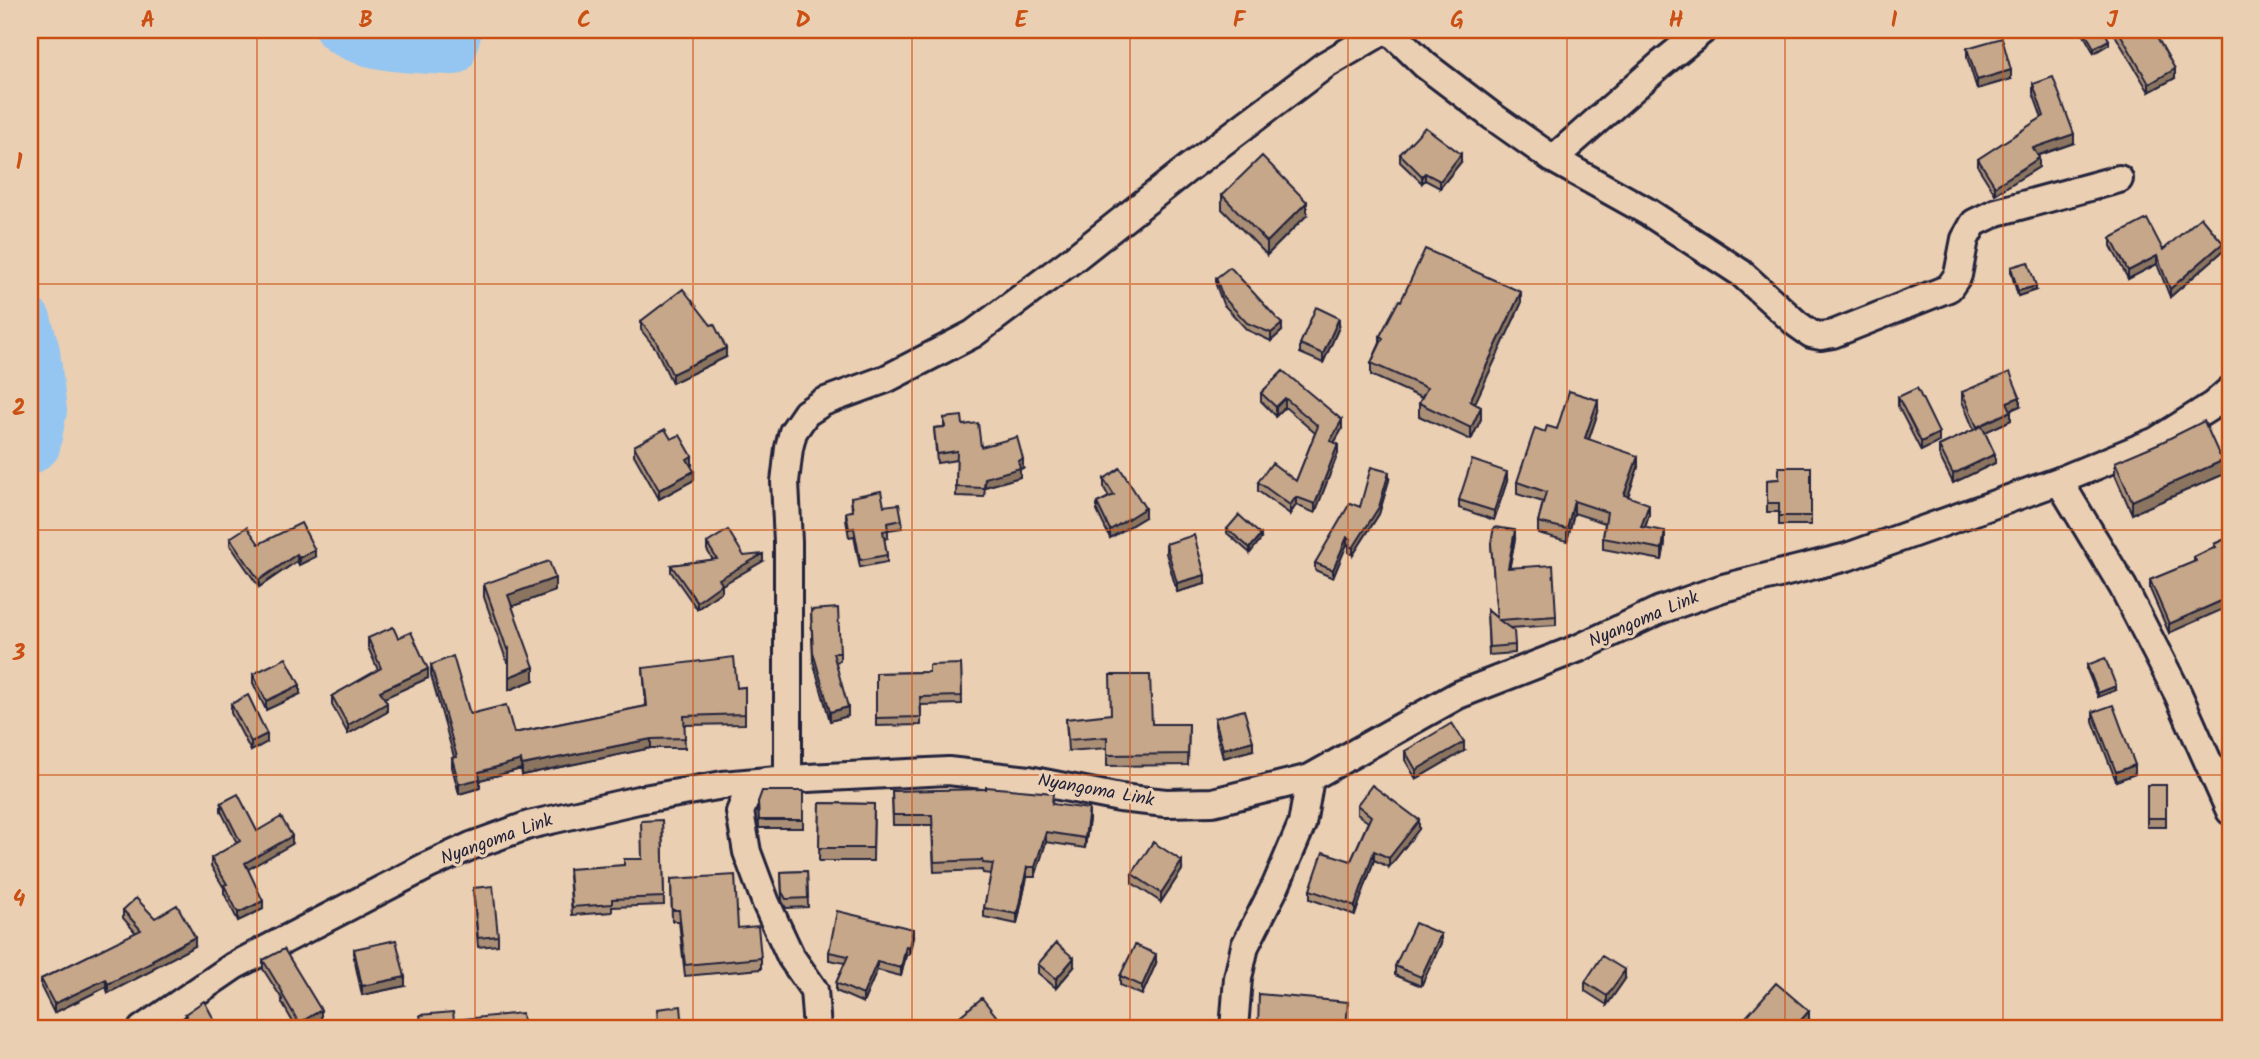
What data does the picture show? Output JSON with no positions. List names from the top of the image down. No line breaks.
{"streets":{"street":["Nyangoma Link"]},"grid":{"columns":["A","B","C","D","E","F","G","H","I","J"],"rows":["1","2","3","4"]}}
